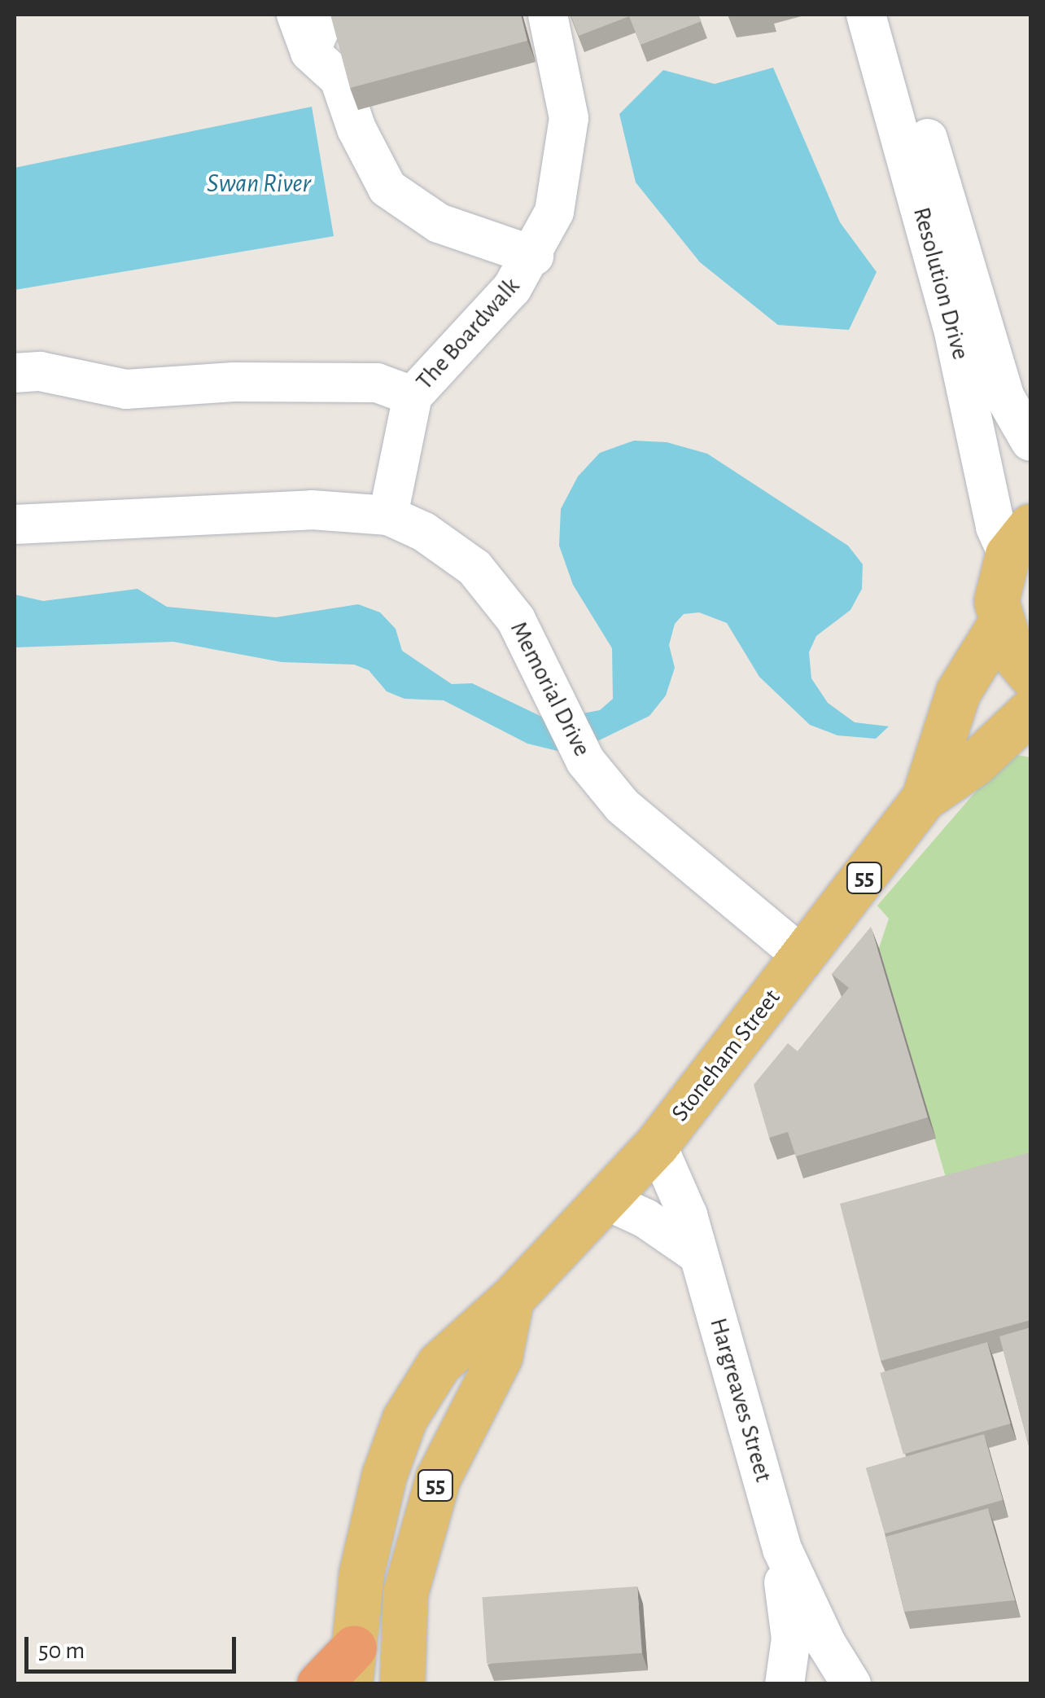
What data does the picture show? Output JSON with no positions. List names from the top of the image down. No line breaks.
{"streets":{"main road":["55","Stoneham Street"],"street":["Resolution Drive","The Boardwalk","Memorial Drive","Hargreaves Street"]},"crossings":[["The Boardwalk","Memorial Drive"],["Memorial Drive","Stoneham Street"],["55","Stoneham Street"],["Stoneham Street","Hargreaves Street"]],"water":["Swan River"],"scale_bar":"50 m"}
